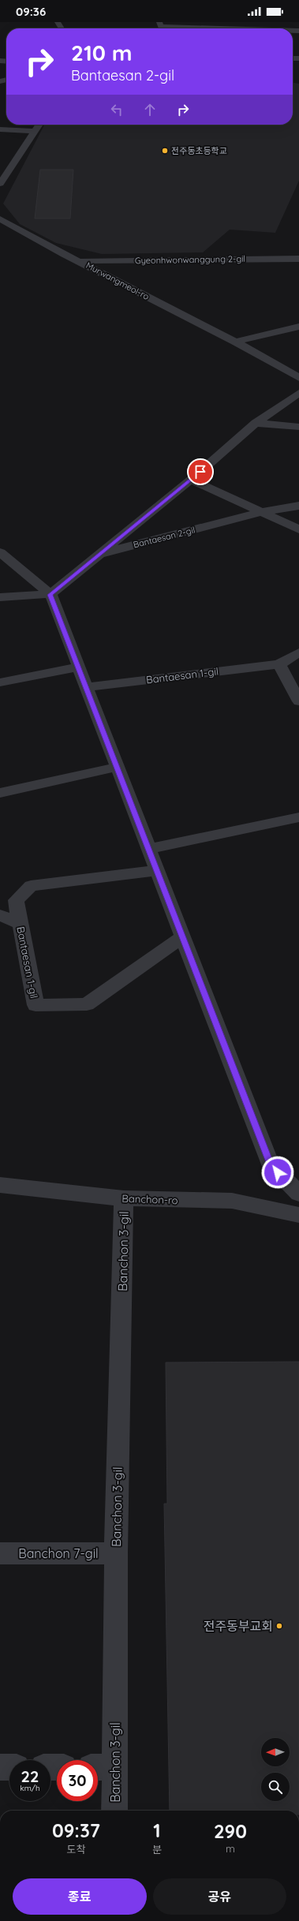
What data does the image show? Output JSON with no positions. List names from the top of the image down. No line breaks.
{"streets":{"street":["Gyeonhwonwanggung 2-gil","Murwangmeol-ro","Bantaesan 2-gil","Bantaesan 1-gil","Banchon-ro","Banchon 3-gil","Banchon 7-gil"]},"crossings":[["Gyeonhwonwanggung 2-gil","Murwangmeol-ro"],["Banchon-ro","Banchon 3-gil"],["Banchon 3-gil","Banchon 7-gil"]],"places":["전주동초등학교","전주동부교회"],"north":"left","page":{"status":"09:36","turn":["210 m","Bantaesan 2-gil"],"speed":"22 km/h","limit":"30","eta":["09:37","도착","1","분","290","m"],"buttons":["종료","공유"]}}
